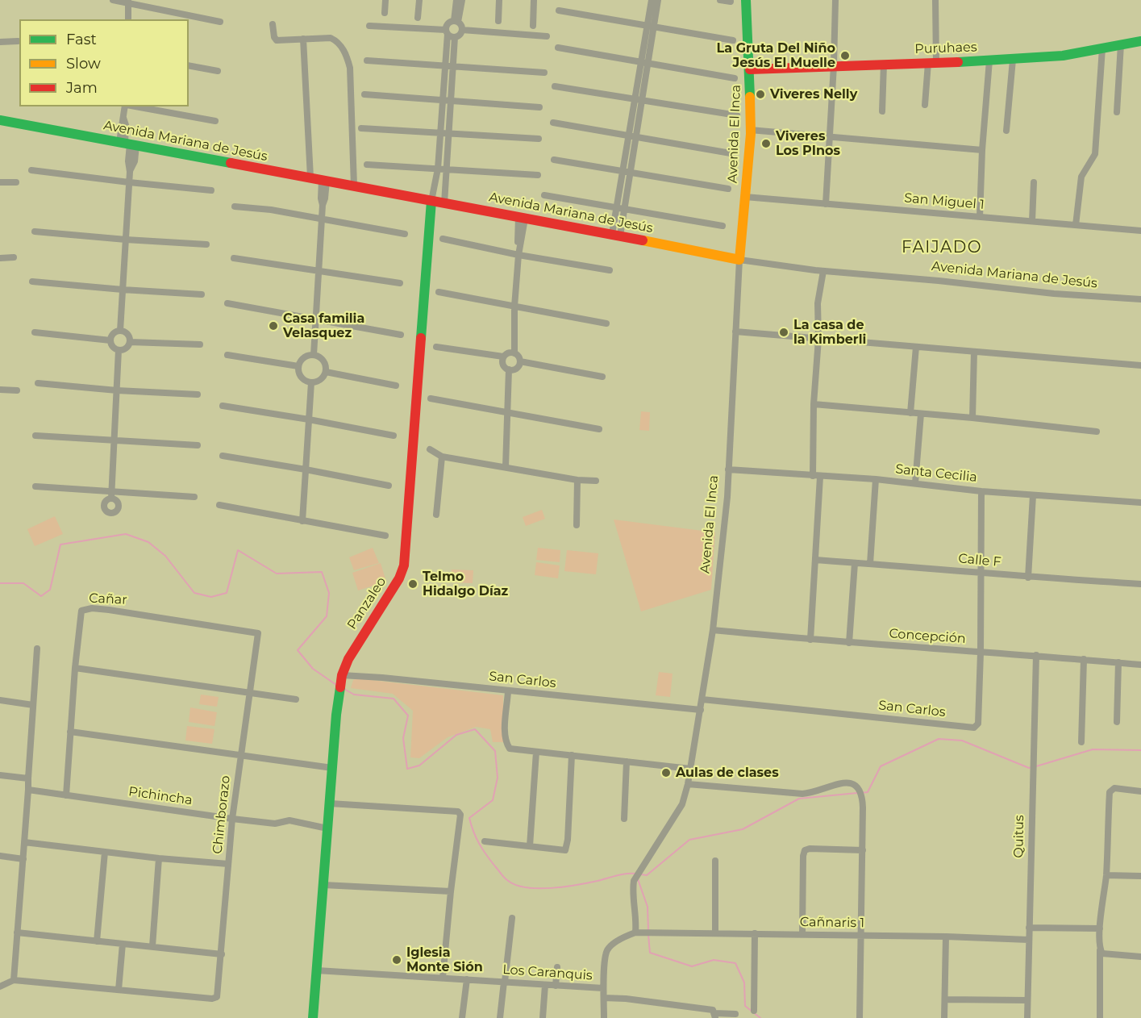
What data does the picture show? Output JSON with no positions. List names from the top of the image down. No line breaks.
{"streets":{"street":["Puruhaes","Avenida El Inca","Avenida Mariana de Jesús","San Miguel 1","Santa Cecilia","Calle F","Cañar","Panzaleo","Concepción","San Carlos","Pichincha","Chimborazo","Quitus","Cañnaris 1","Los Caranquis"]},"crossings":[["Puruhaes","Avenida El Inca"],["Avenida El Inca","Avenida Mariana de Jesús"],["Avenida El Inca","San Miguel 1"],["Avenida El Inca","Santa Cecilia"],["Avenida El Inca","Concepción"],["Avenida El Inca","San Carlos"],["Avenida El Inca","Cañnaris 1"],["Avenida Mariana de Jesús","Panzaleo"],["Cañar","Pichincha"],["Cañar","Chimborazo"],["Panzaleo","San Carlos"],["Panzaleo","Pichincha"],["Panzaleo","Los Caranquis"],["Concepción","San Carlos"],["Concepción","Quitus"],["Pichincha","Chimborazo"],["Quitus","Cañnaris 1"]],"districts":["FAIJADO"],"places":["La Gruta Del Niño Jesús El Muelle","Viveres Nelly","Viveres Los PInos","Casa familia Velasquez","La casa de la Kimberli","Telmo Hidalgo Díaz","Aulas de clases","Iglesia Monte Sión"],"legend":["Fast","Slow","Jam"]}
